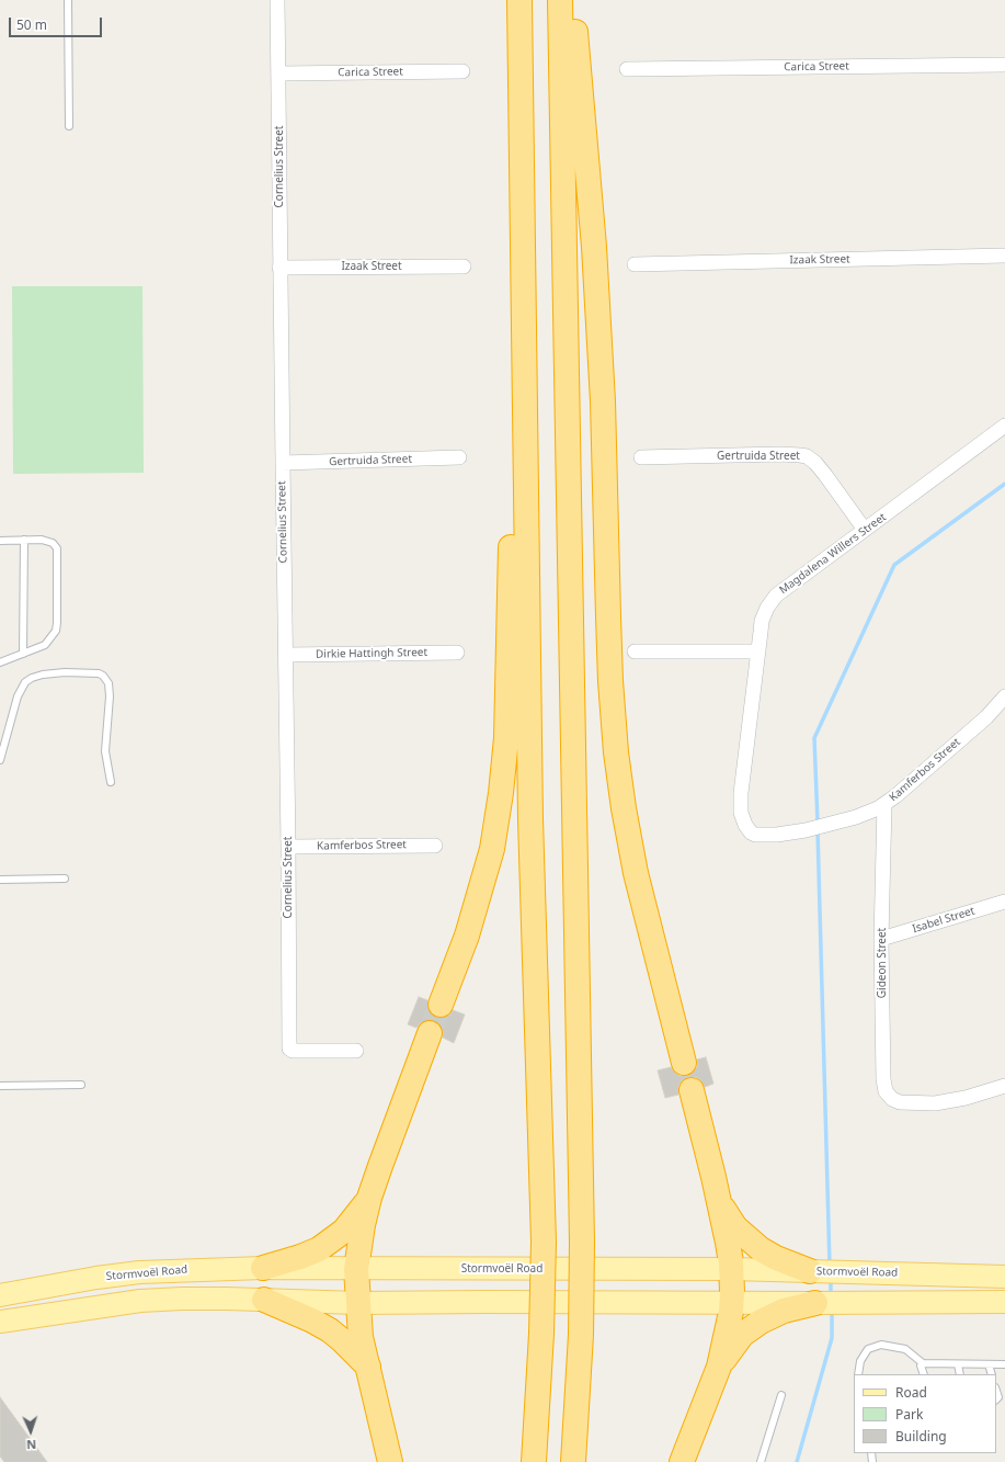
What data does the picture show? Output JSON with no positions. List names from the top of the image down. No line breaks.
{"streets":{"main road":["Stormvoël Road"],"street":["Carica Street","Cornelius Street","Izaak Street","Gertruida Street","Magdalena Willers Street","Dirkie Hattingh Street","Kamferbos Street","Isabel Street","Gideon Street"]},"crossings":[["Carica Street","Cornelius Street"],["Cornelius Street","Izaak Street"],["Cornelius Street","Gertruida Street"],["Cornelius Street","Dirkie Hattingh Street"],["Cornelius Street","Kamferbos Street"],["Gertruida Street","Magdalena Willers Street"],["Magdalena Willers Street","Kamferbos Street"],["Kamferbos Street","Gideon Street"],["Isabel Street","Gideon Street"]],"legend":["Road","Park","Building"],"scale_bar":"50 m","north":"bottom"}
